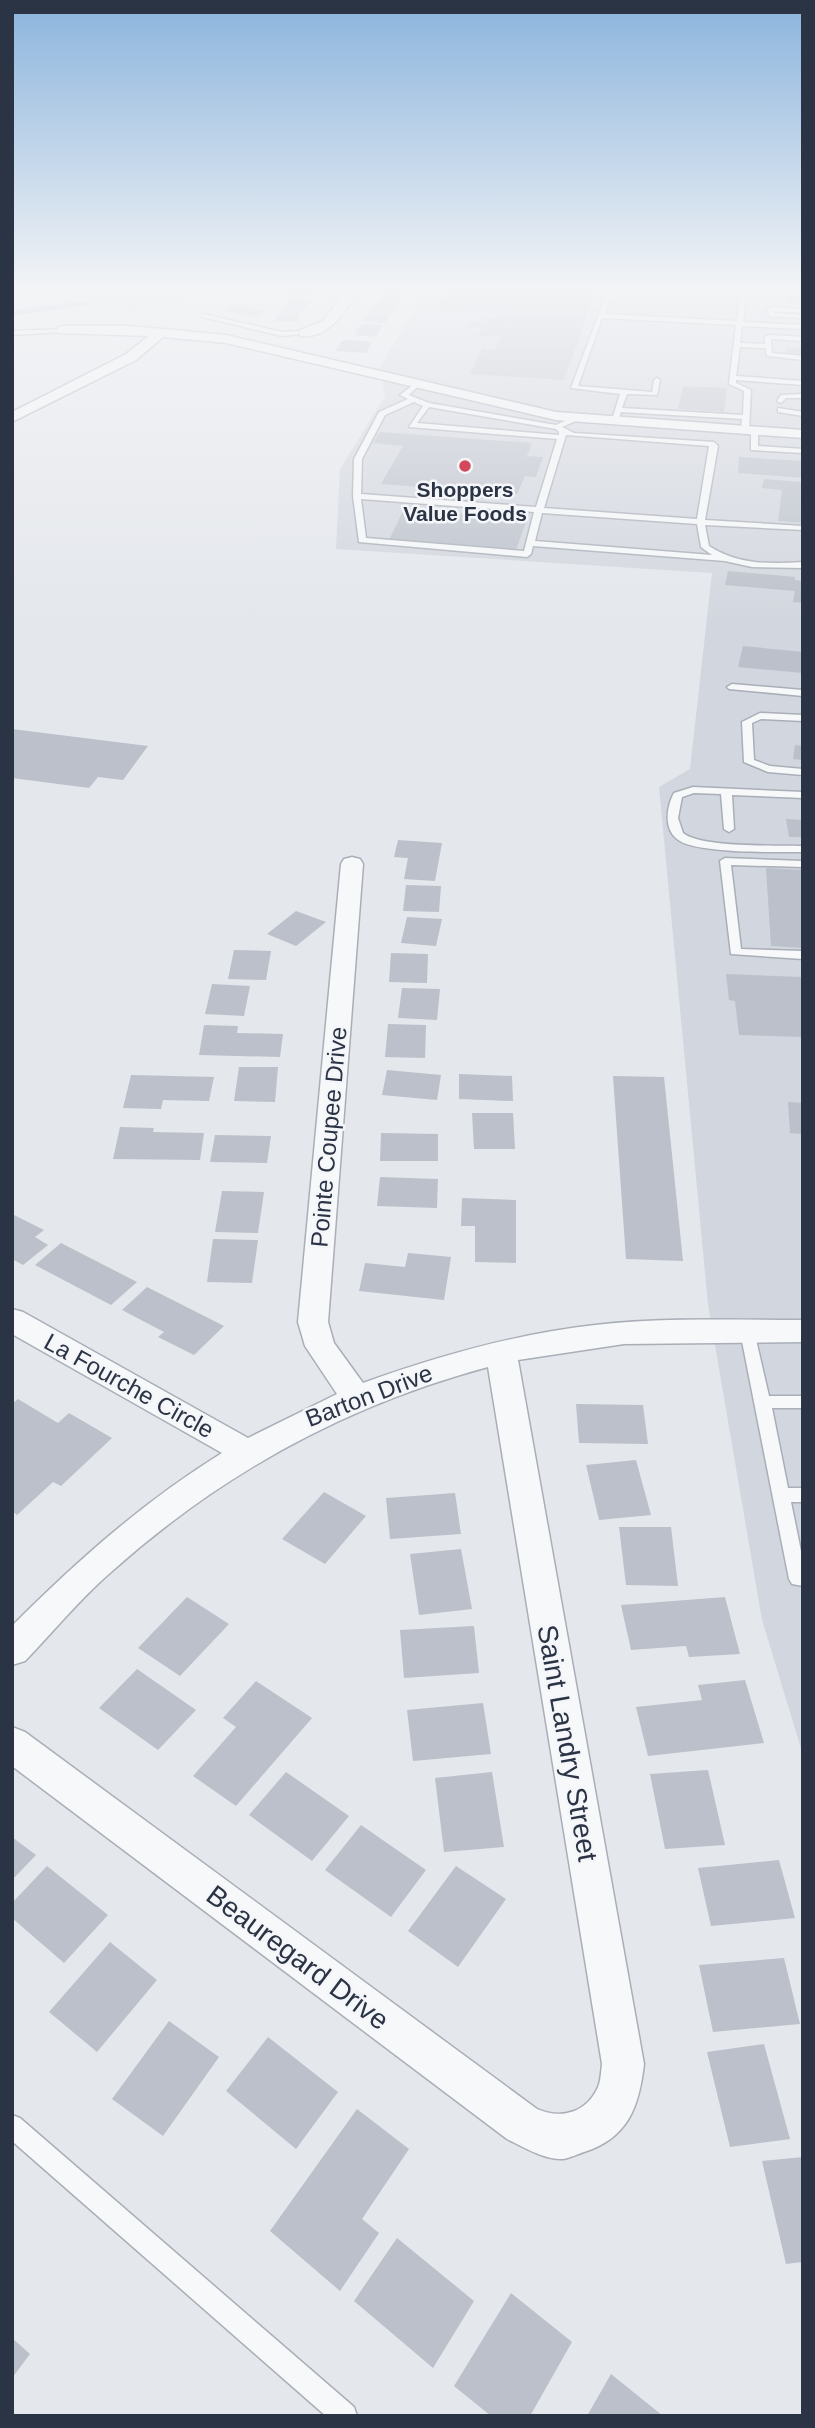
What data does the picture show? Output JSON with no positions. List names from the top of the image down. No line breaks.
{"streets":{"street":["Pointe Coupee Drive","La Fourche Circle","Barton Drive","Saint Landry Street","Beauregard Drive"]},"crossings":[["Pointe Coupee Drive","Barton Drive"],["La Fourche Circle","Barton Drive"],["Barton Drive","Saint Landry Street"],["Saint Landry Street","Beauregard Drive"]],"places":["Shoppers Value Foods"]}
